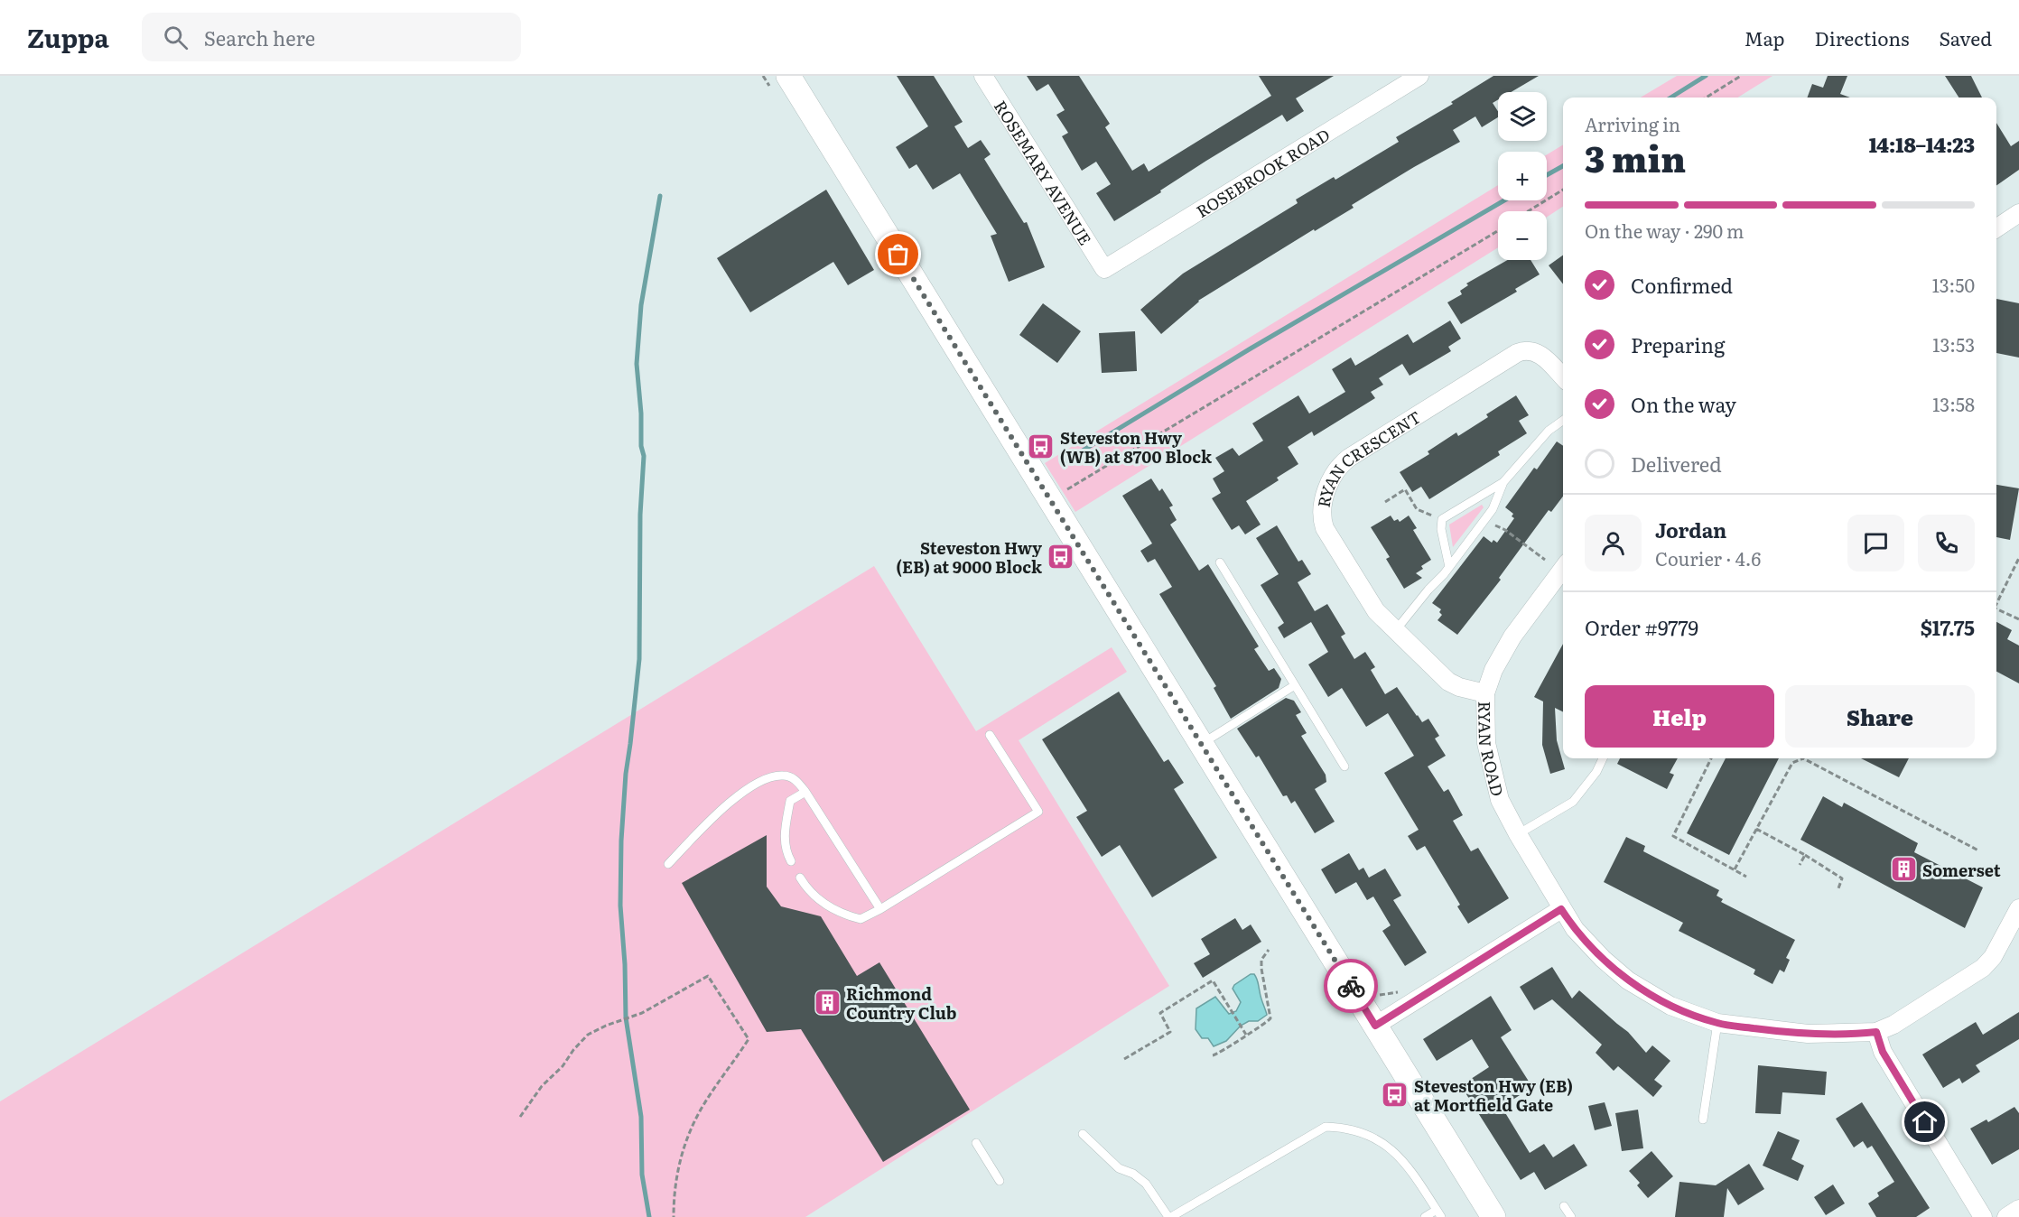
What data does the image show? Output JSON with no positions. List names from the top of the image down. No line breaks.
{"streets":{"street":["ROSEMARY AVENUE","ROSEBROOK ROAD","RYAN CRESCENT","RYAN ROAD"]},"crossings":[["ROSEMARY AVENUE","ROSEBROOK ROAD"],["RYAN CRESCENT","RYAN ROAD"]],"places":{"bus stop":["Steveston Hwy (WB) at 8700 Block","Steveston Hwy (EB) at 9000 Block","Steveston Hwy (EB) at Mortfield Gate"],"building":["Somerset","Richmond Country Club"]},"page":{"header":"Zuppa","search":"Search here","nav":["Map","Directions","Saved"],"map_buttons":["+","−"],"heading":["3 min","Arriving in","14:18–14:23"],"panel":["Jordan","Courier · 4.6","Order #9779","$17.75"],"bar":"On the way · 290 m","list":[["Confirmed","13:50"],["Preparing","13:53"],["On the way","13:58"],"Delivered"],"buttons":["Help","Share"]}}
